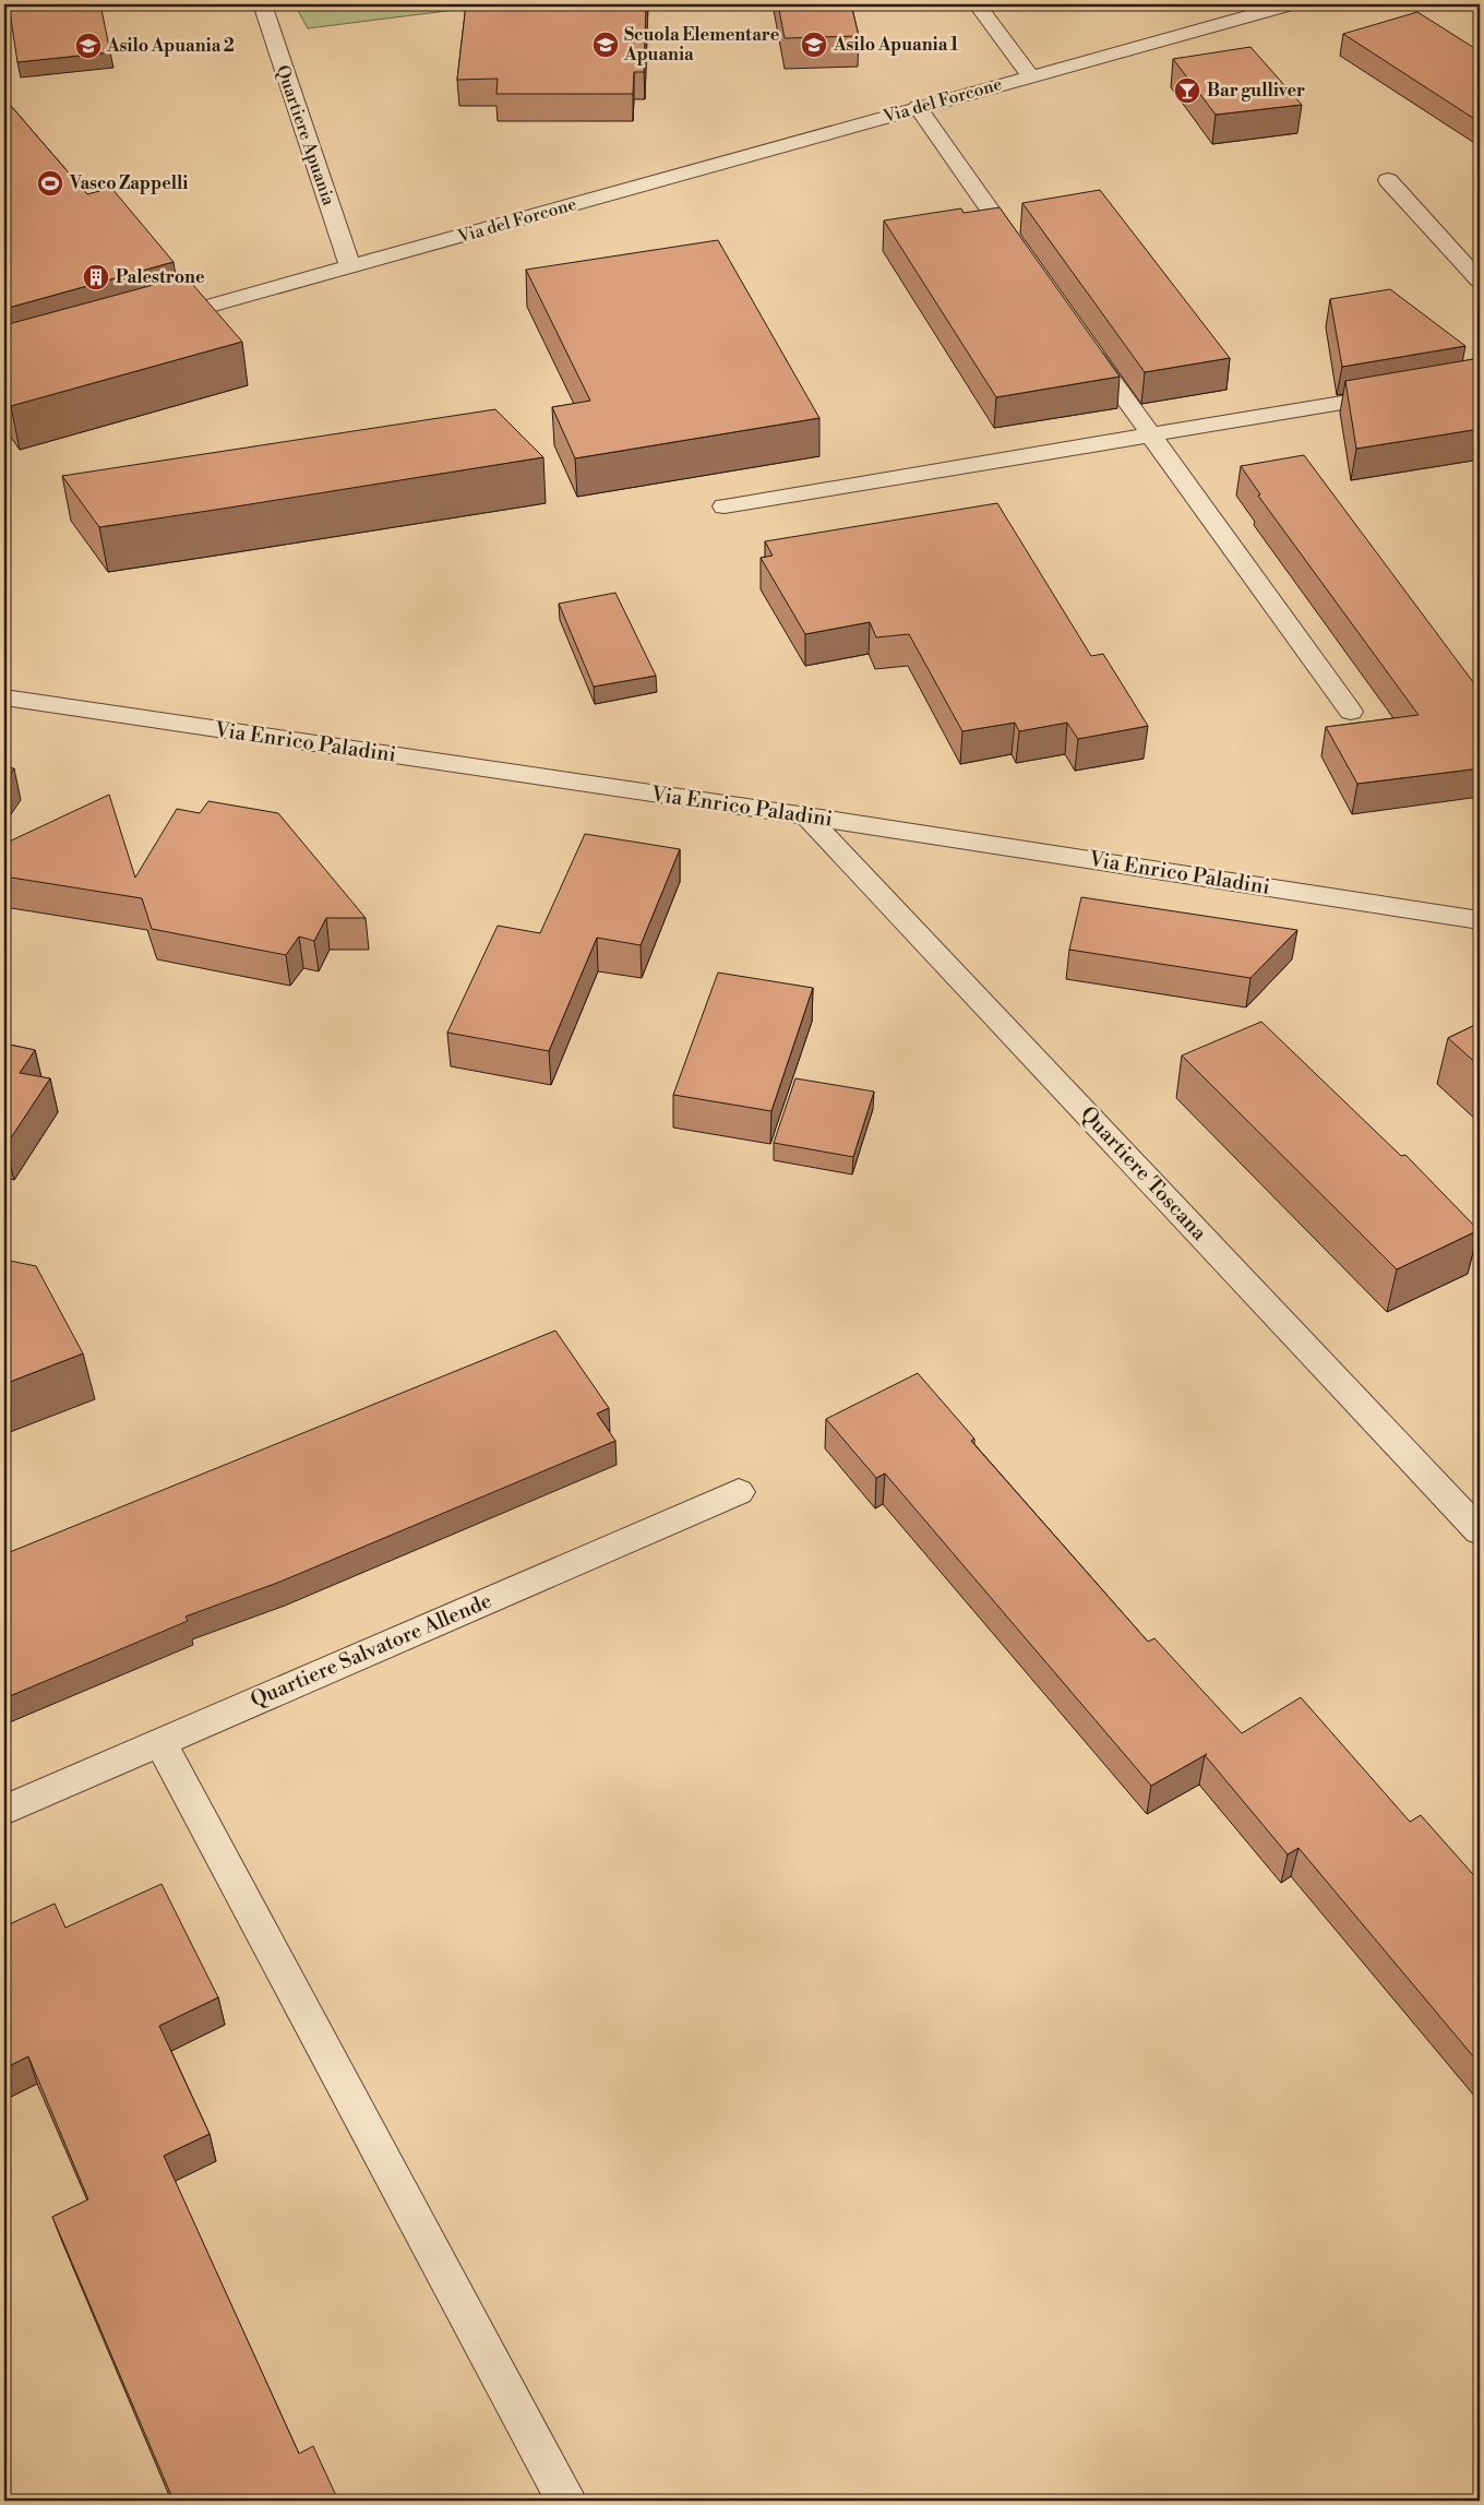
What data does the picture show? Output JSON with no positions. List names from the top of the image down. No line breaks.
{"streets":{"street":["Via del Forcone","Quartiere Apuania","Via Enrico Paladini","Quartiere Toscana","Quartiere Salvatore Allende"]},"crossings":[["Via del Forcone","Quartiere Apuania"],["Via Enrico Paladini","Quartiere Toscana"]],"places":{"school or university":["Scuola Elementare Apuania","Asilo Apuania 1","Asilo Apuania 2"],"bar":["Bar gulliver"],"sports":["Vasco Zappelli"],"building":["Palestrone"]}}
